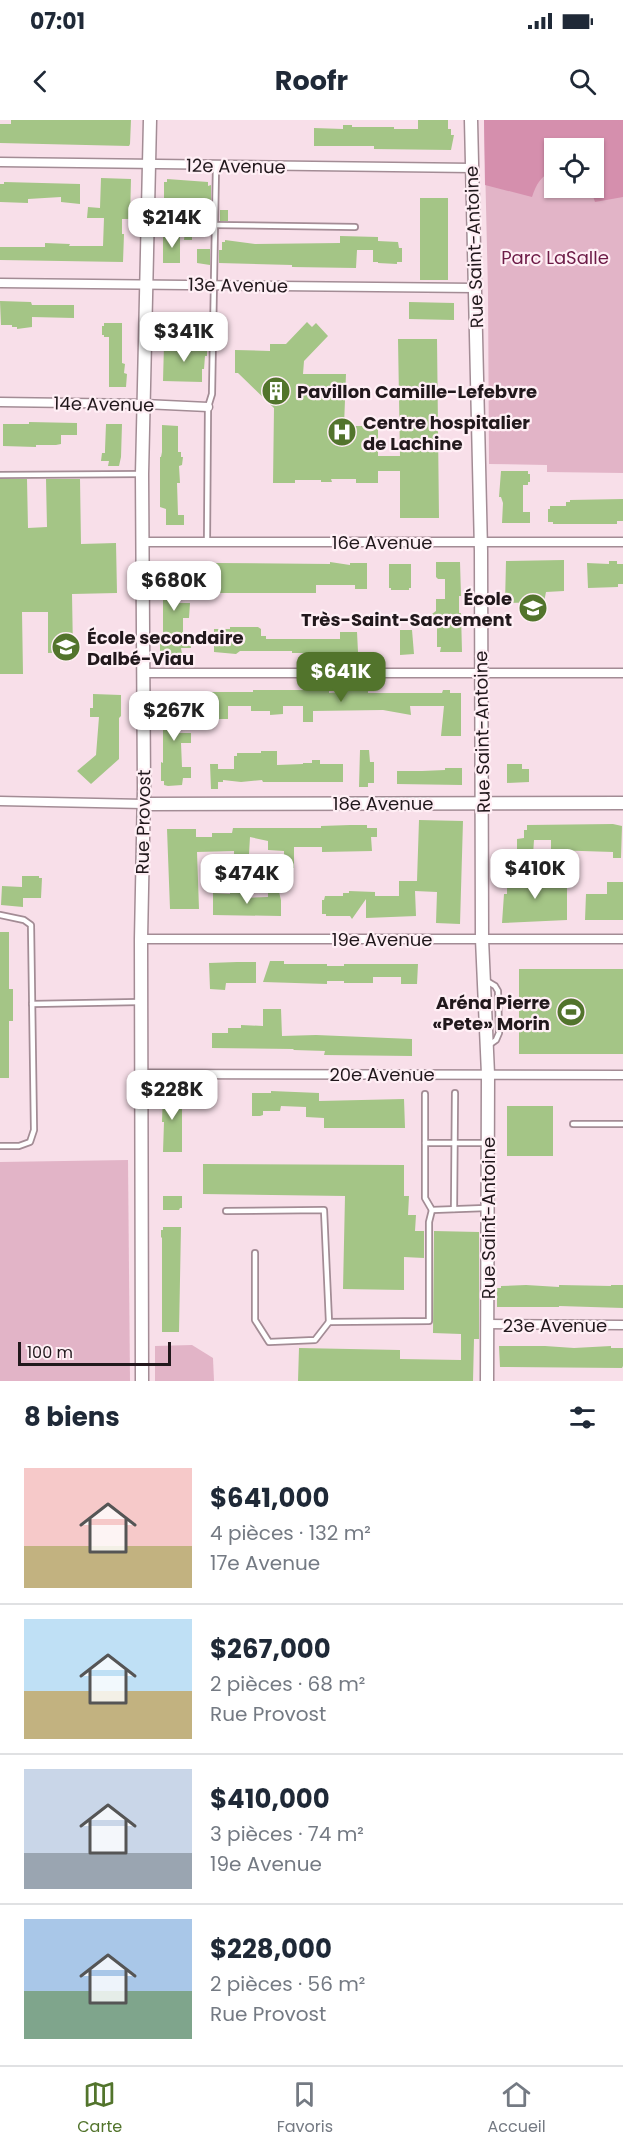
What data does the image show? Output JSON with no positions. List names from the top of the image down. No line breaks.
{"streets":{"street":["12e Avenue","Rue Saint-Antoine","13e Avenue","14e Avenue","16e Avenue","18e Avenue","Rue Provost","19e Avenue","20e Avenue","23e Avenue"]},"crossings":[["12e Avenue","Rue Saint-Antoine"],["12e Avenue","Rue Provost"],["Rue Saint-Antoine","13e Avenue"],["Rue Saint-Antoine","16e Avenue"],["Rue Saint-Antoine","18e Avenue"],["Rue Saint-Antoine","19e Avenue"],["Rue Saint-Antoine","20e Avenue"],["Rue Saint-Antoine","23e Avenue"],["13e Avenue","Rue Provost"],["14e Avenue","Rue Provost"],["16e Avenue","Rue Provost"],["18e Avenue","Rue Provost"],["Rue Provost","19e Avenue"],["Rue Provost","20e Avenue"]],"parks":["Parc LaSalle"],"places":{"building":["Pavillon Camille-Lefebvre"],"hospital":["Centre hospitalier de Lachine"],"school or university":["École Très-Saint-Sacrement","École secondaire Dalbé-Viau"],"sports":["Aréna Pierre «Pete» Morin"]},"scale_bar":"100 m","page":{"status":"07:01","header":"Roofr","price":["$214K","$341K","$680K","$641K","$267K","$410K","$474K","$228K"],"scale":"100 m","heading":"8 biens","list":[{"name":"$641,000","note":"4 pièces · 132 m² · 17e Avenue"},{"name":"$267,000","note":"2 pièces · 68 m² · Rue Provost"},{"name":"$410,000","note":"3 pièces · 74 m² · 19e Avenue"},{"name":"$228,000","note":"2 pièces · 56 m² · Rue Provost"}],"tabs":["Carte","Favoris","Accueil"]}}
